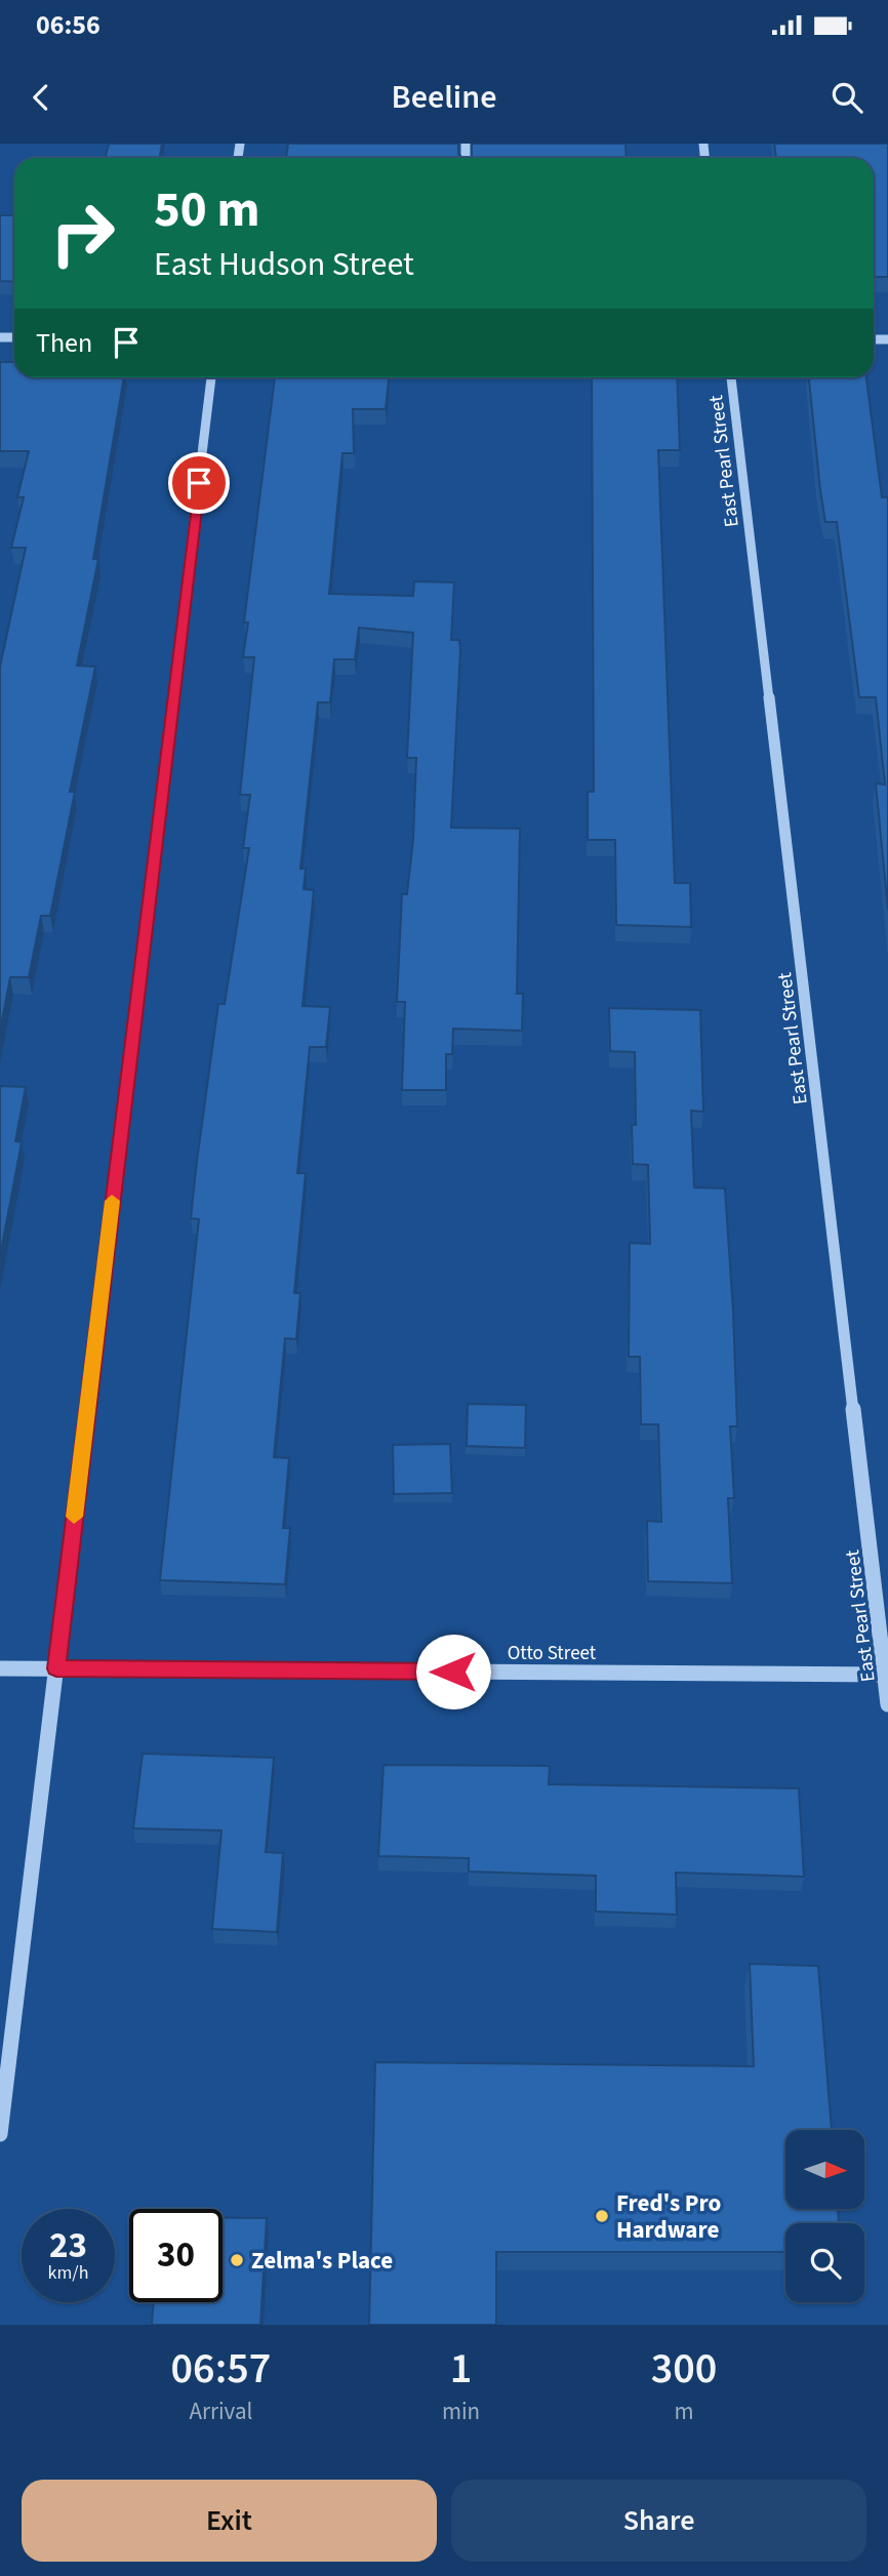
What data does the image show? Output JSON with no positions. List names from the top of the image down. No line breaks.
{"streets":{"street":["East Pearl Street","Otto Street"]},"crossings":[["East Pearl Street","Otto Street"]],"places":["Fred's Pro Hardware","Zelma's Place"],"north":"right","page":{"status":"06:56","header":"Beeline","turn":["50 m","East Hudson Street"],"then":"Then","speed":"23 km/h","limit":"30","eta":["06:57","Arrival","1","min","300","m"],"buttons":["Exit","Share"]}}
